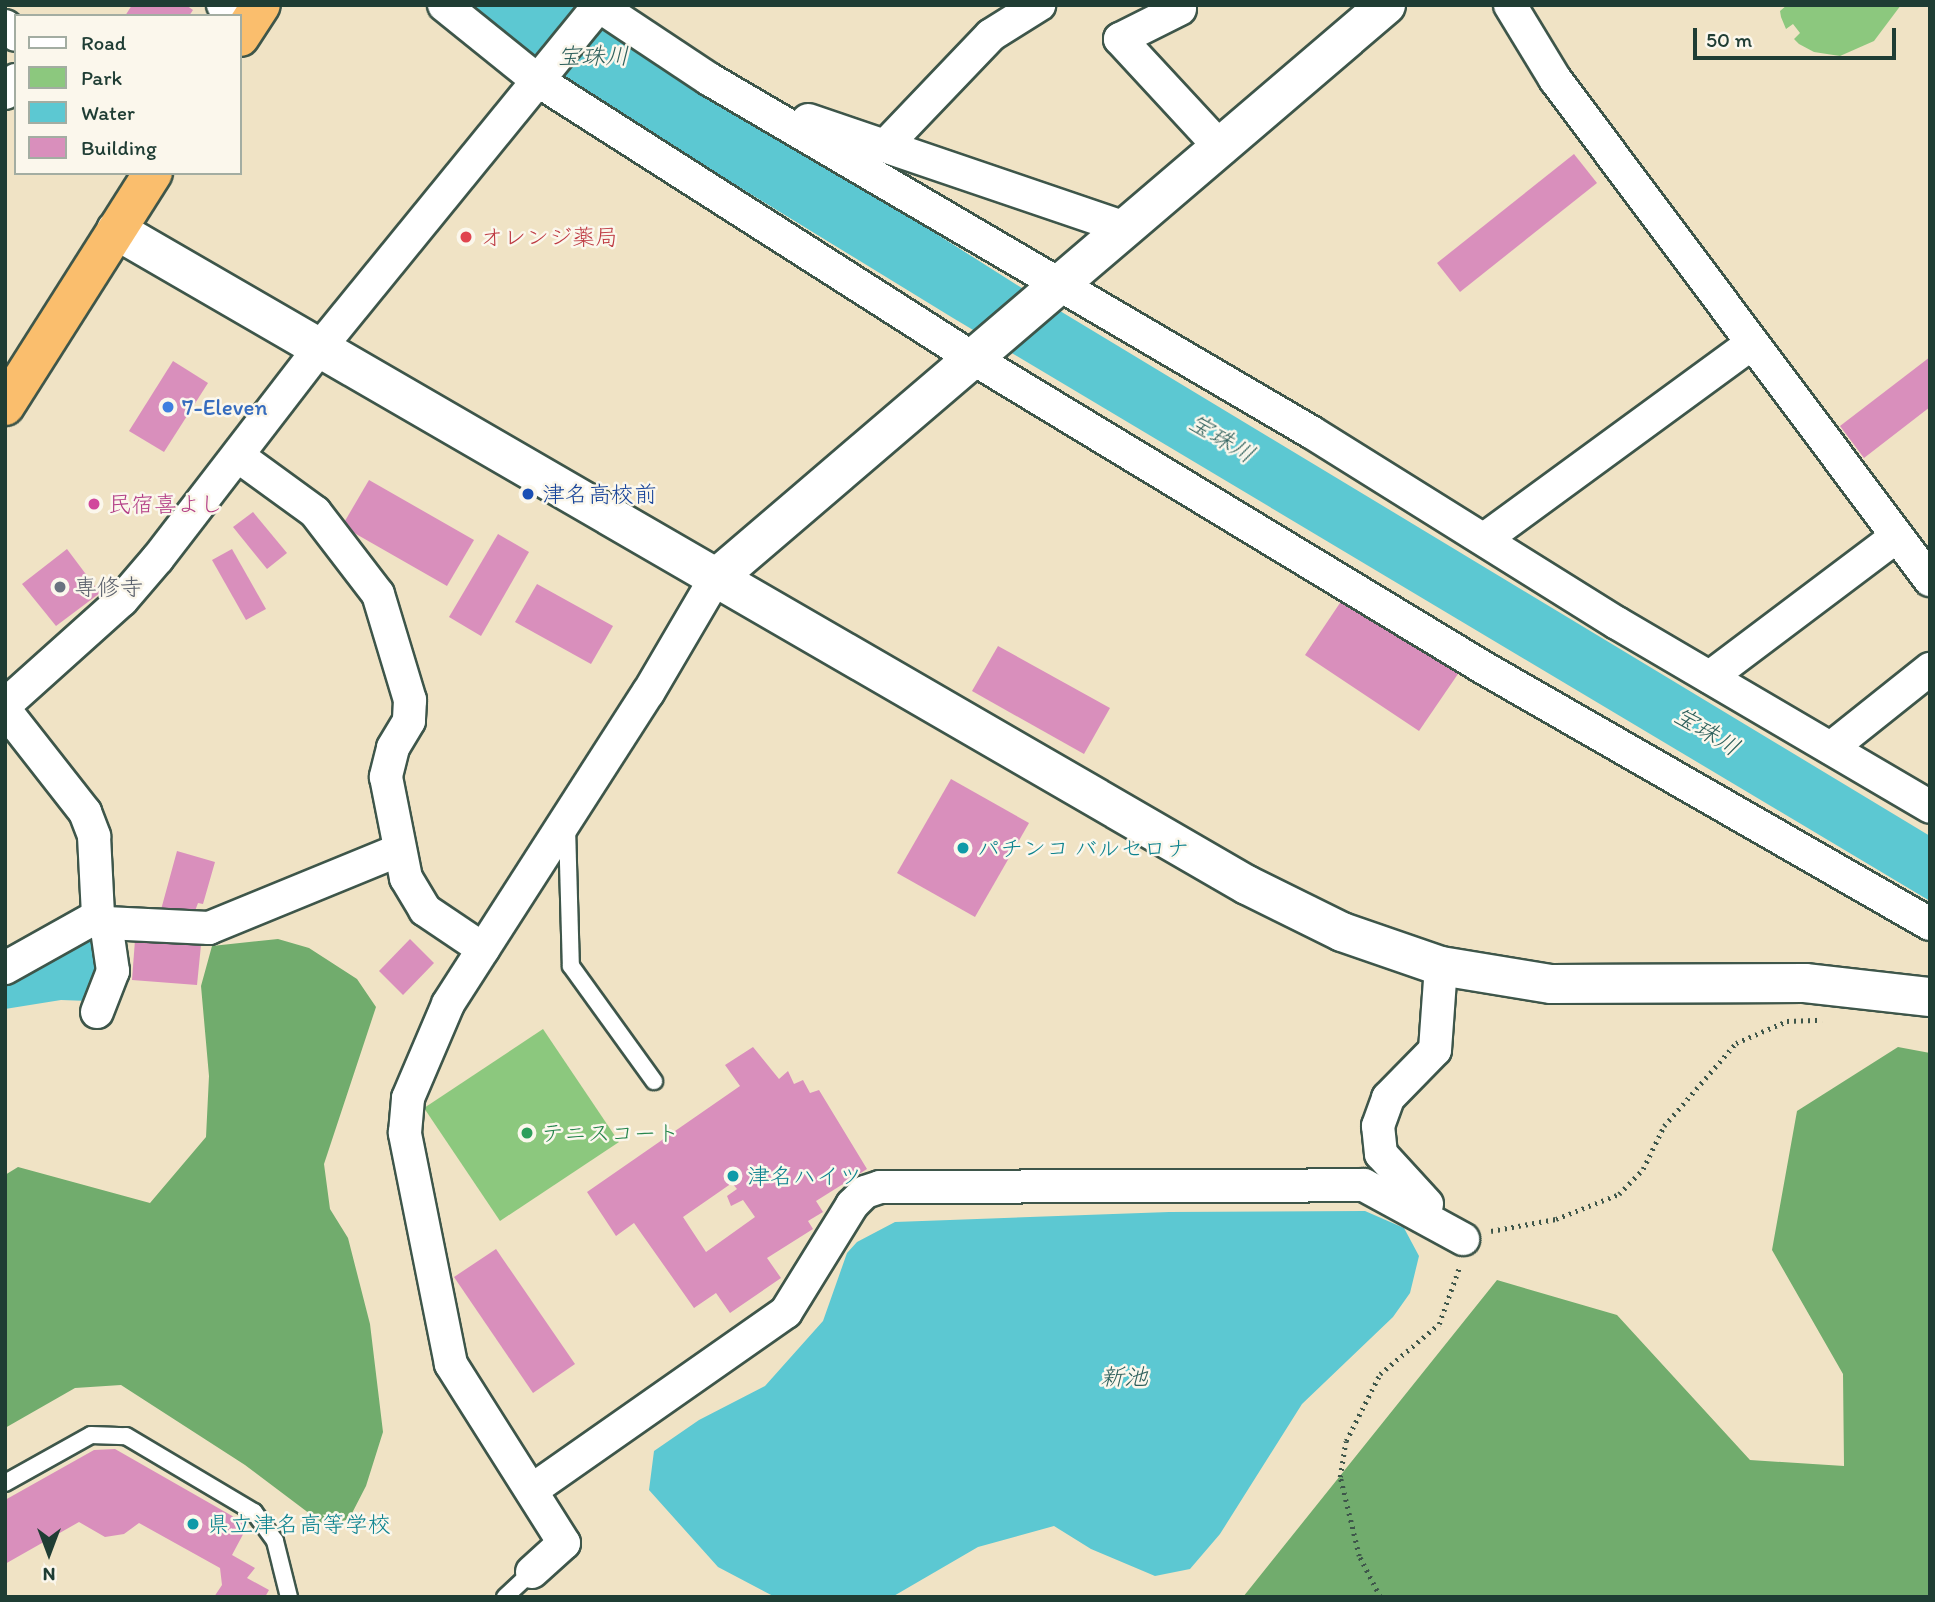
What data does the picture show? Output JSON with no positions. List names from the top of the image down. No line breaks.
{"water":["宝珠川","新池"],"places":["オレンジ薬局","7-Eleven","津名高校前","民宿喜よし","専修寺","パチンコ バルセロナ","テニスコート","津名ハイツ","県立津名高等学校"],"legend":["Road","Park","Water","Building"],"scale_bar":"50 m","north":"bottom"}
